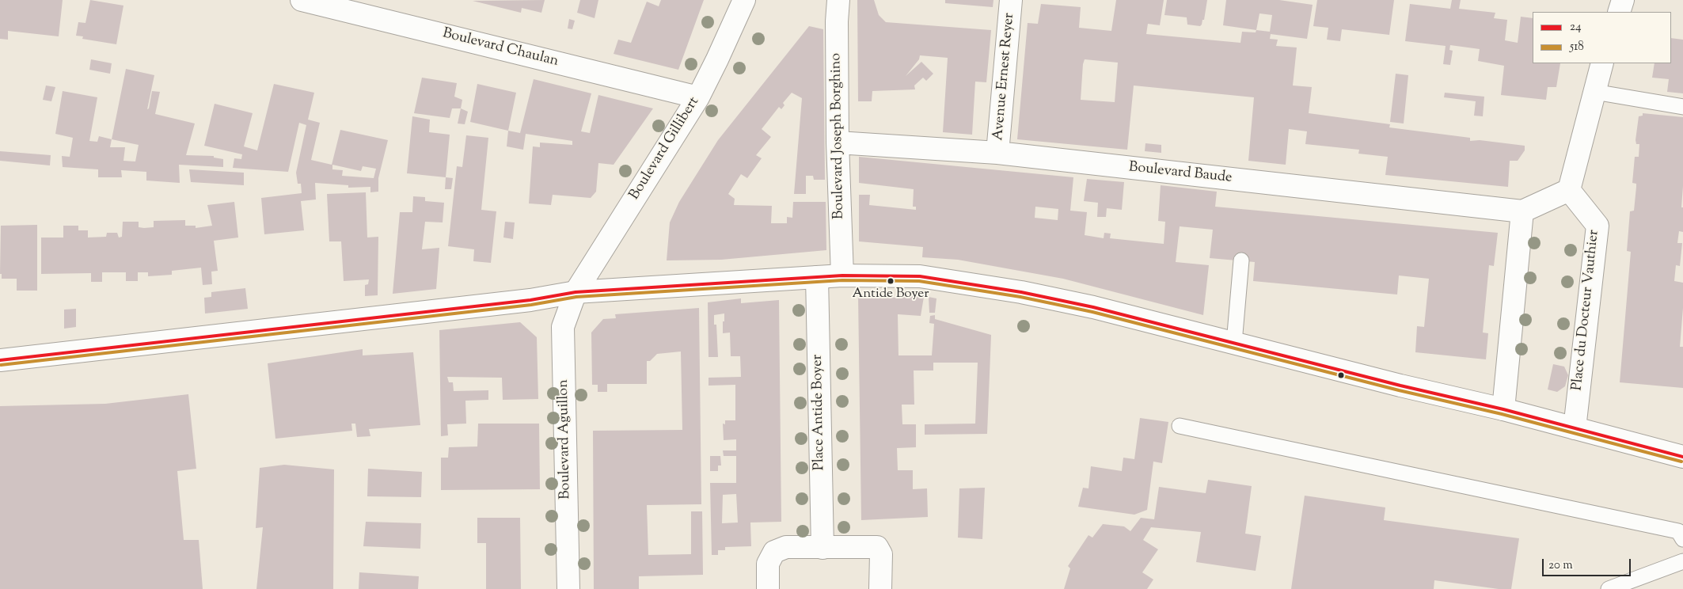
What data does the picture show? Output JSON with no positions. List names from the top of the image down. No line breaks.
{"streets":{"street":["Boulevard Chaulan","Avenue Ernest Reyer","Boulevard Joseph Borghino","Boulevard Gillibert","Boulevard Baude","Place du Docteur Vauthier","Place Antide Boyer","Boulevard Aguillon"]},"crossings":[["Boulevard Chaulan","Boulevard Gillibert"],["Avenue Ernest Reyer","Boulevard Baude"],["Boulevard Joseph Borghino","Boulevard Baude"],["Boulevard Gillibert","Boulevard Aguillon"]],"places":["Antide Boyer"],"lines":["transit line 24","transit line 518"],"legend":["24","518"],"scale_bar":"20 m"}
